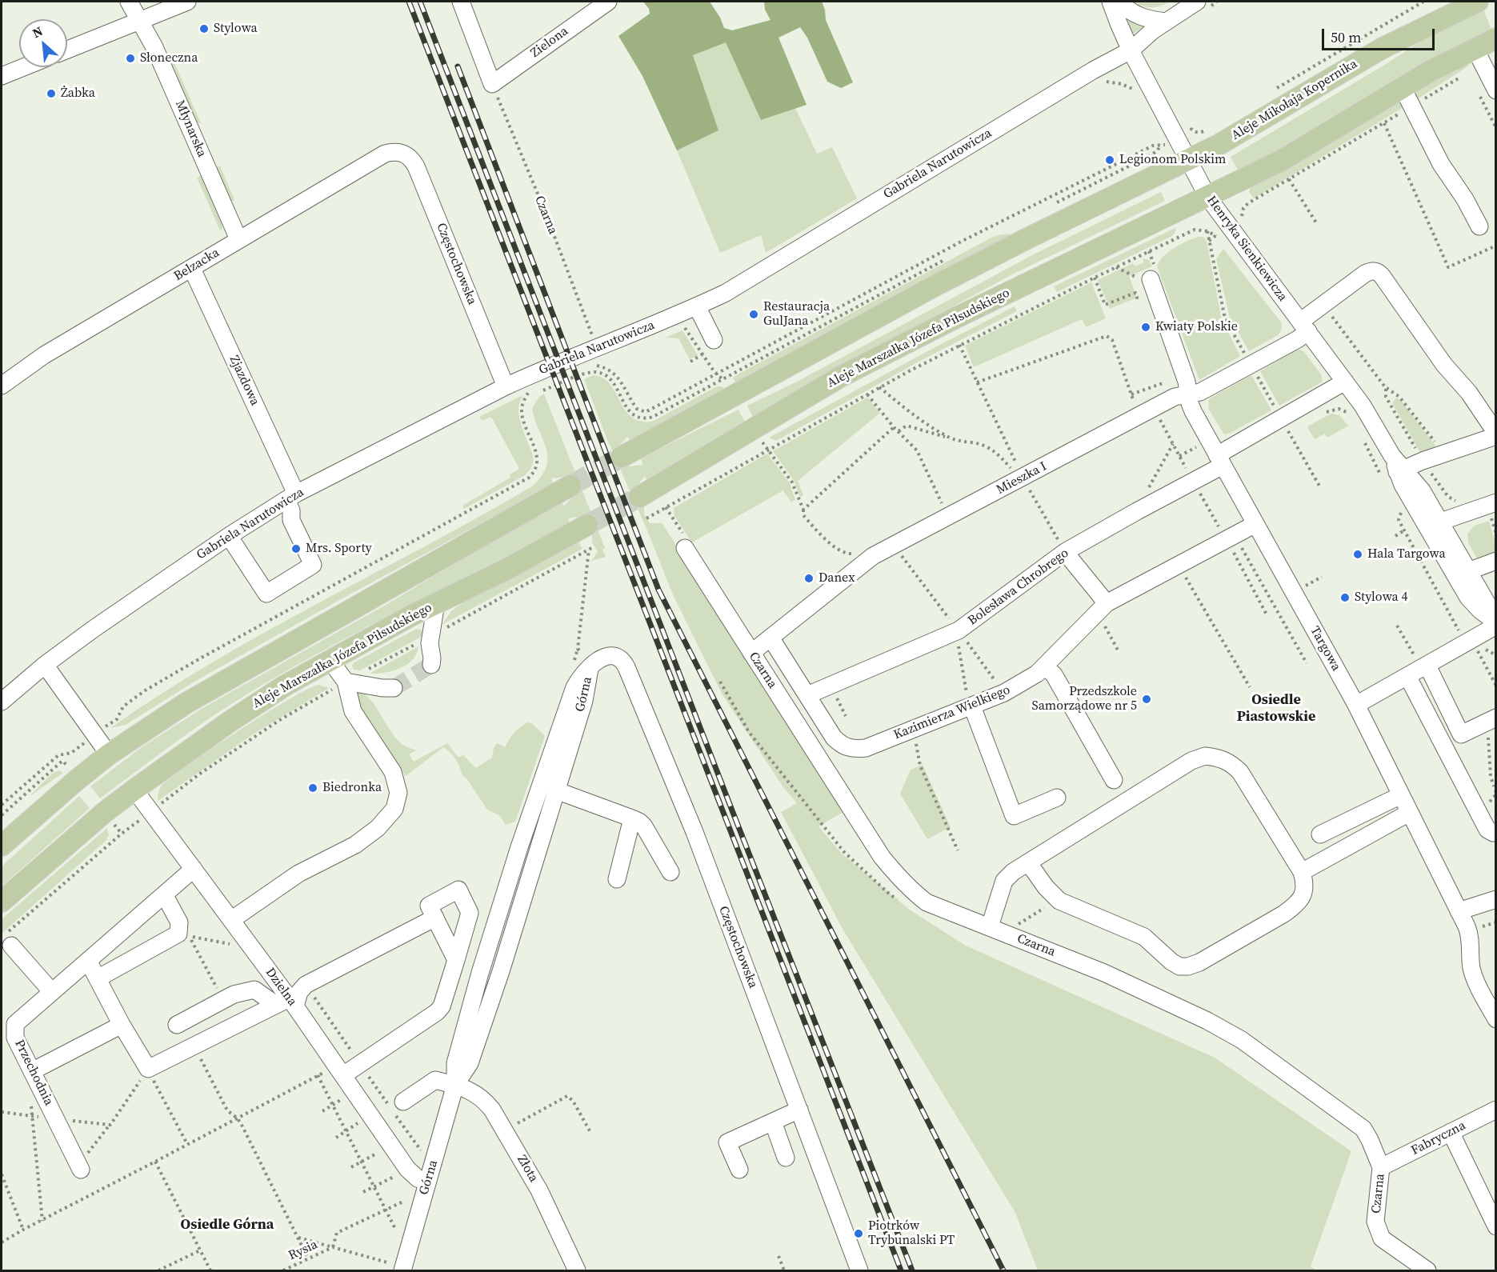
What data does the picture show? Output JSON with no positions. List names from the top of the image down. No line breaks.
{"streets":{"main road":["Aleje Mikołaja Kopernika","Aleje Marszałka Józefa Piłsudskiego"],"street":["Zielona","Młynarska","Gabriela Narutowicza","Czarna","Henryka Sienkiewicza","Częstochowska","Belzacka","Zjazdowa","Mieszka I","Bolesława Chrobrego","Targowa","Górna","Kazimierza Wielkiego","Dzielna","Przechodnia","Fabryczna","Złota"],"path":["Rysia"]},"crossings":[["Zielona","Czarna"],["Aleje Mikołaja Kopernika","Henryka Sienkiewicza"],["Młynarska","Belzacka"],["Gabriela Narutowicza","Henryka Sienkiewicza"],["Gabriela Narutowicza","Częstochowska"],["Gabriela Narutowicza","Zjazdowa"],["Czarna","Mieszka I"],["Czarna","Fabryczna"],["Henryka Sienkiewicza","Aleje Marszałka Józefa Piłsudskiego"],["Henryka Sienkiewicza","Mieszka I"],["Henryka Sienkiewicza","Bolesława Chrobrego"],["Częstochowska","Belzacka"],["Częstochowska","Górna"],["Belzacka","Zjazdowa"],["Aleje Marszałka Józefa Piłsudskiego","Dzielna"],["Mieszka I","Targowa"],["Mieszka I","Kazimierza Wielkiego"],["Bolesława Chrobrego","Targowa"],["Bolesława Chrobrego","Kazimierza Wielkiego"],["Targowa","Kazimierza Wielkiego"],["Górna","Dzielna"],["Górna","Złota"],["Dzielna","Przechodnia"]],"districts":["Osiedle Piastowskie","Osiedle Górna"],"places":["Stylowa","Słoneczna","Żabka","Legionom Polskim","Restauracja GulJana","Kwiaty Polskie","Mrs. Sporty","Hala Targowa","Danex","Stylowa 4","Przedszkole Samorządowe nr 5","Biedronka","Piotrków Trybunalski PT"],"scale_bar":"50 m","north":"top left"}
